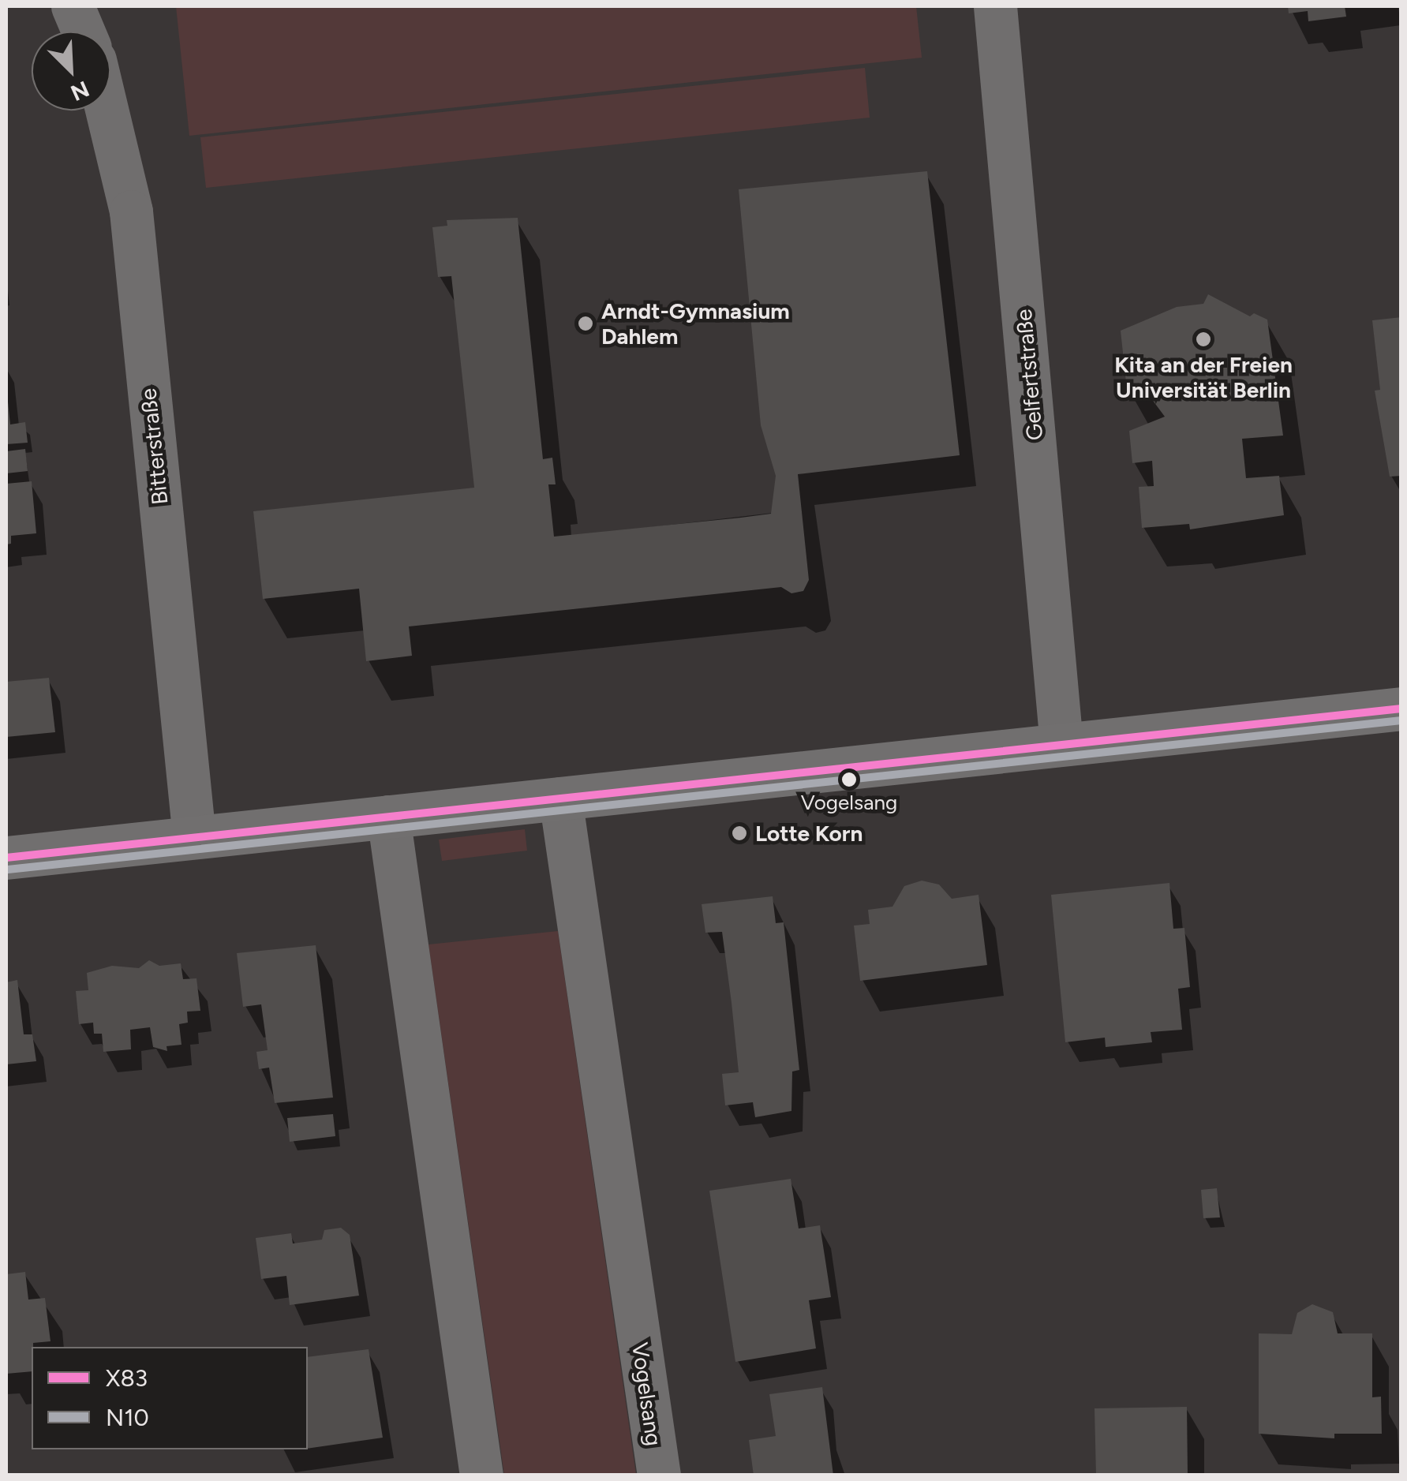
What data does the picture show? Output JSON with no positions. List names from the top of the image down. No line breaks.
{"streets":{"street":["Gelfertstraße","Bitterstraße","Vogelsang"]},"places":["Arndt-Gymnasium Dahlem","Kita an der Freien Universität Berlin","Vogelsang","Lotte Korn"],"lines":["transit line X83","transit line N10"],"legend":["X83","N10"],"north":"bottom right"}
